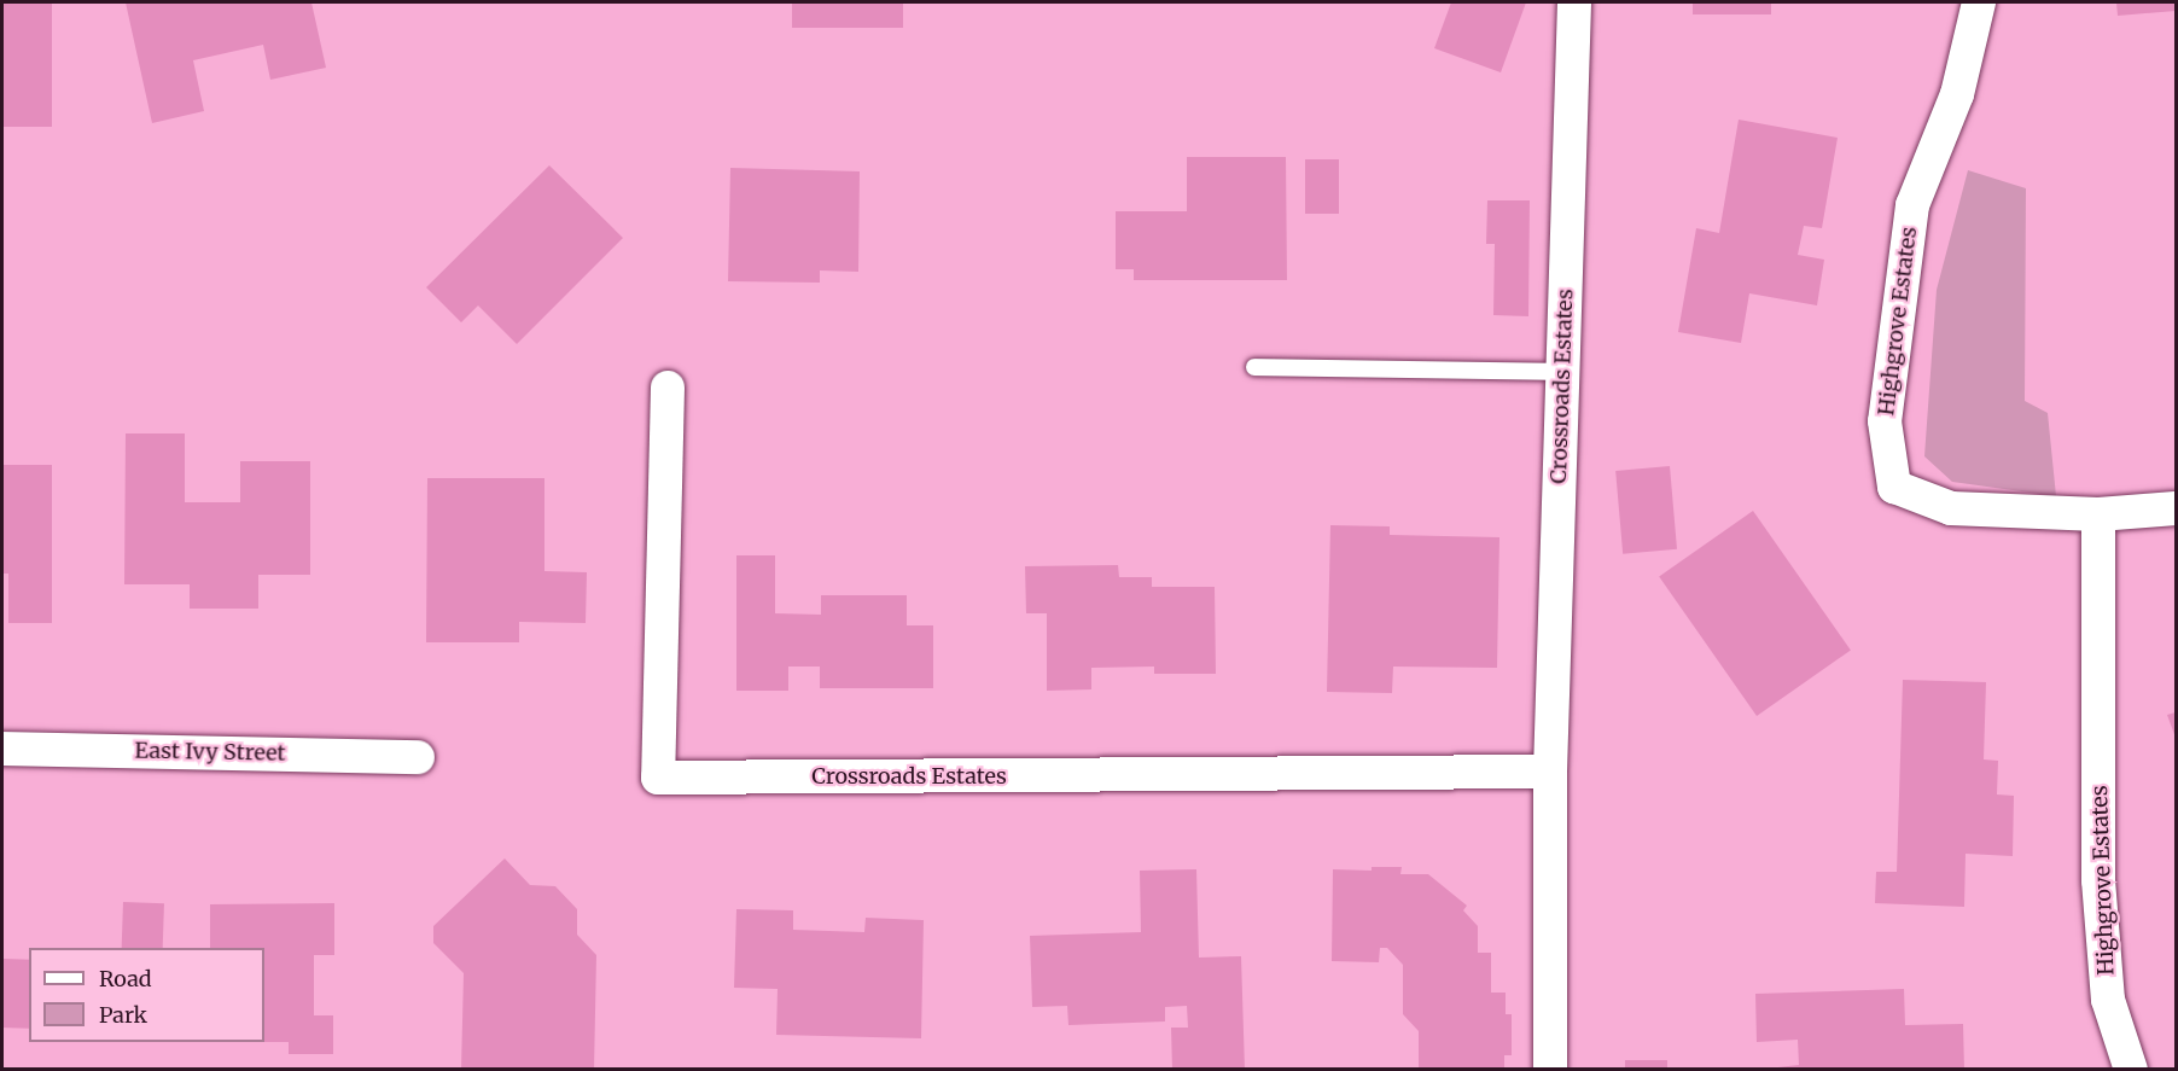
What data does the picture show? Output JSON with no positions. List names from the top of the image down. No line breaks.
{"streets":{"street":["Highgrove Estates","Crossroads Estates","East Ivy Street"]},"legend":["Road","Park"]}
